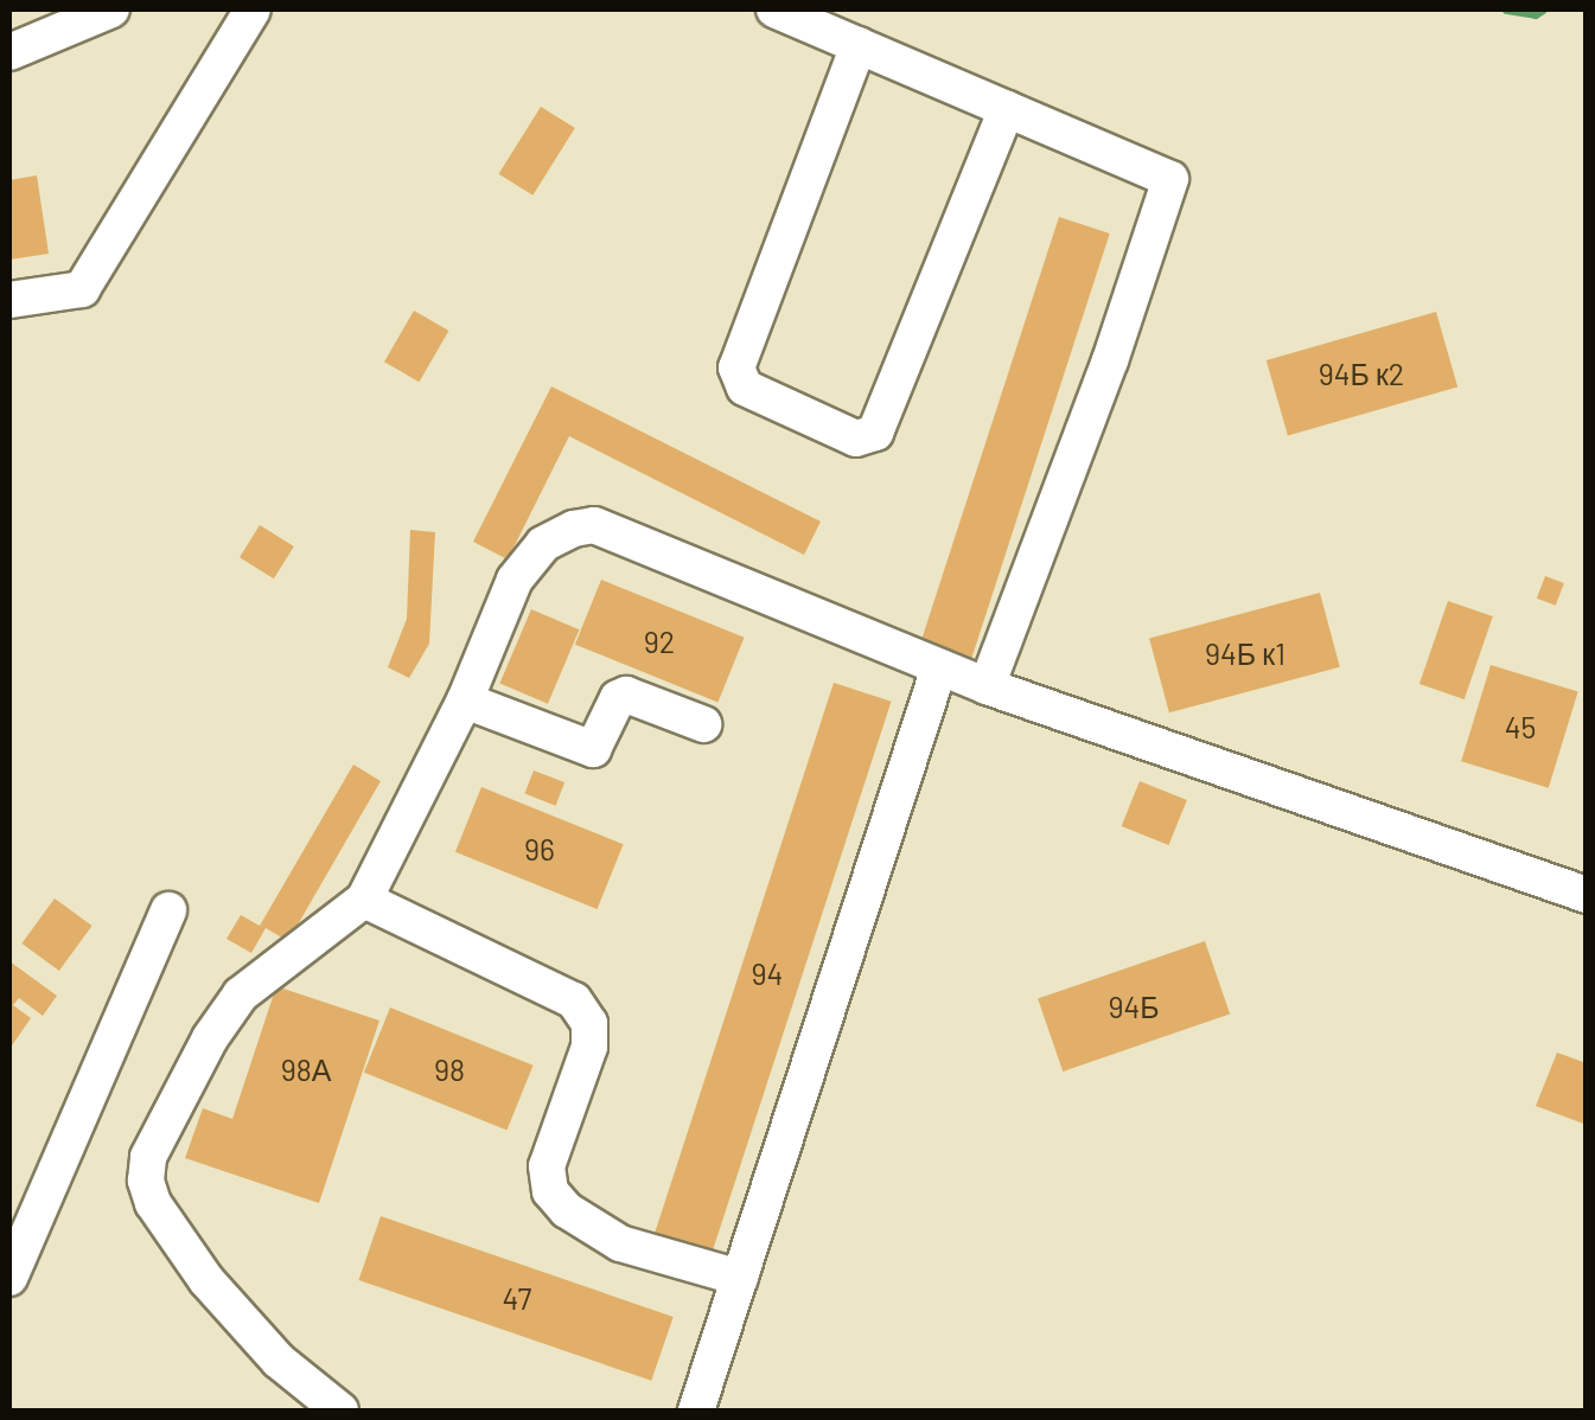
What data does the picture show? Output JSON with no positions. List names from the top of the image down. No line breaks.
{"house_numbers":["94Б к2","92","94Б к1","45","96","94","94Б","98А","98","47"]}
